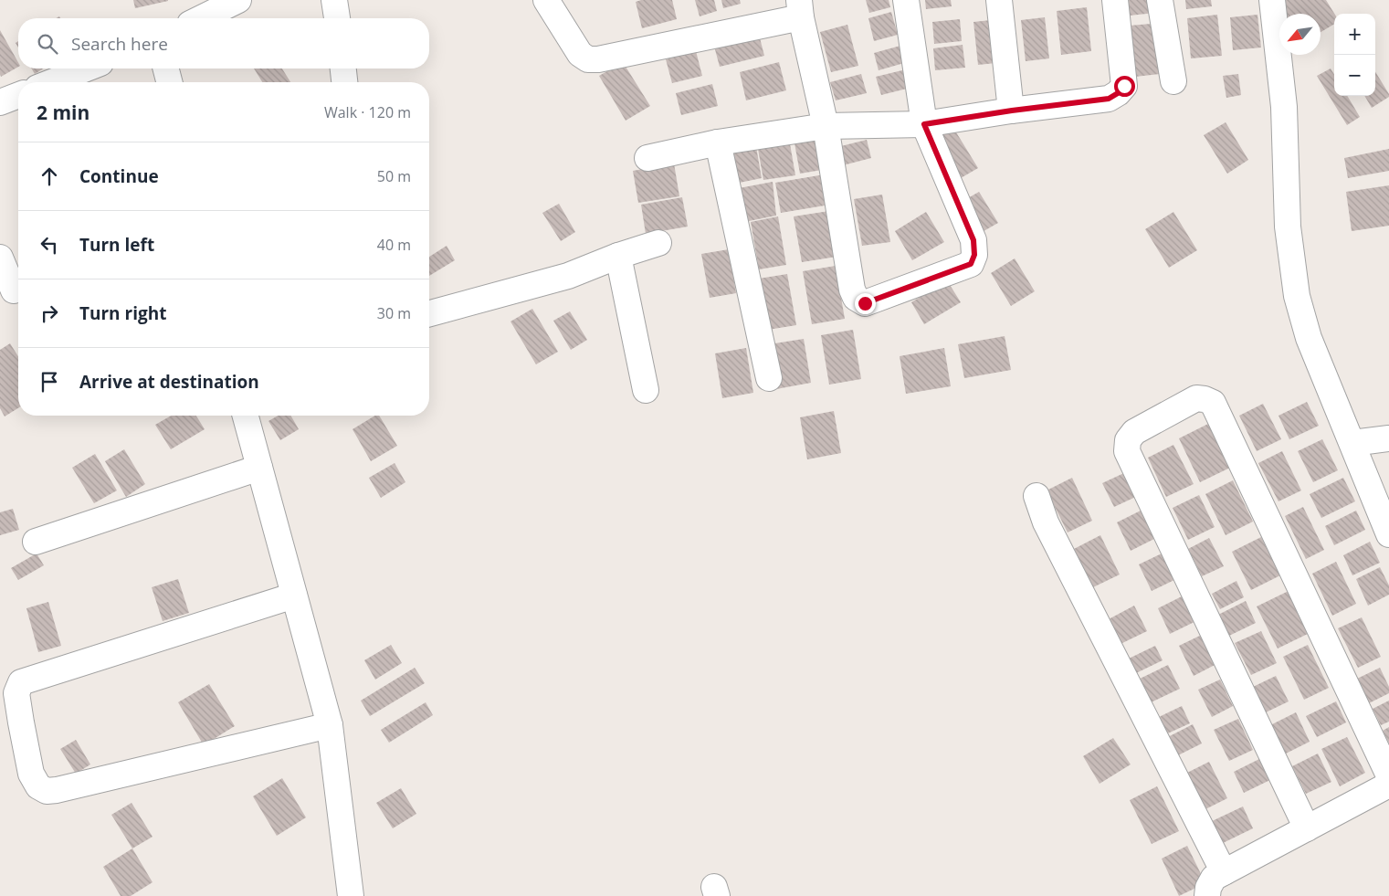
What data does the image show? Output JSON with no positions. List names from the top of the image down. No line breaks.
{"north":"bottom left","page":{"map_buttons":["+","−"],"search":"Search here","heading":["2 min","Walk · 120 m"],"list":[["Continue","50 m"],["Turn left","40 m"],["Turn right","30 m"],"Arrive at destination"]}}
